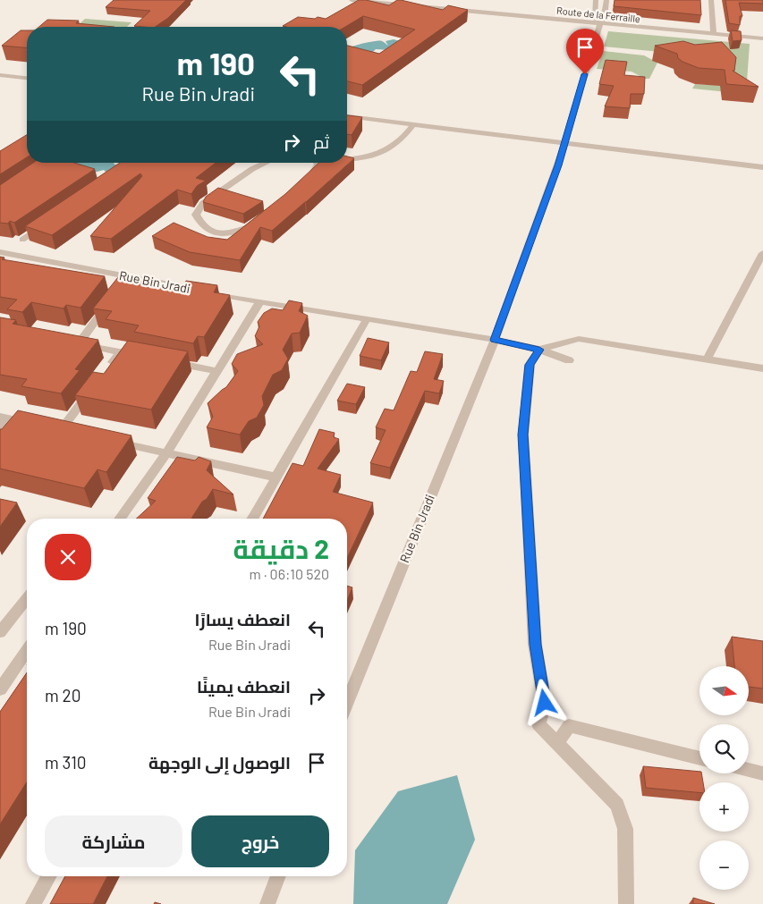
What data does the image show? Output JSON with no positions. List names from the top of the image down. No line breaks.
{"streets":{"street":["Route de la Ferraille","Rue Bin Jradi"]},"crossings":[["Route de la Ferraille","Rue Bin Jradi"]],"north":"right","page":{"turn":["190 m","Rue Bin Jradi"],"then":"ثم","heading":["2 دقيقة","520 m · 06:10"],"list":[{"name":"انعطف يسارًا","note":"Rue Bin Jradi","value":"190 m"},{"name":"انعطف يمينًا","note":"Rue Bin Jradi","value":"20 m"},{"name":"الوصول إلى الوجهة","value":"310 m"}],"map_buttons":["+","−"],"buttons":["خروج","مشاركة"]}}
